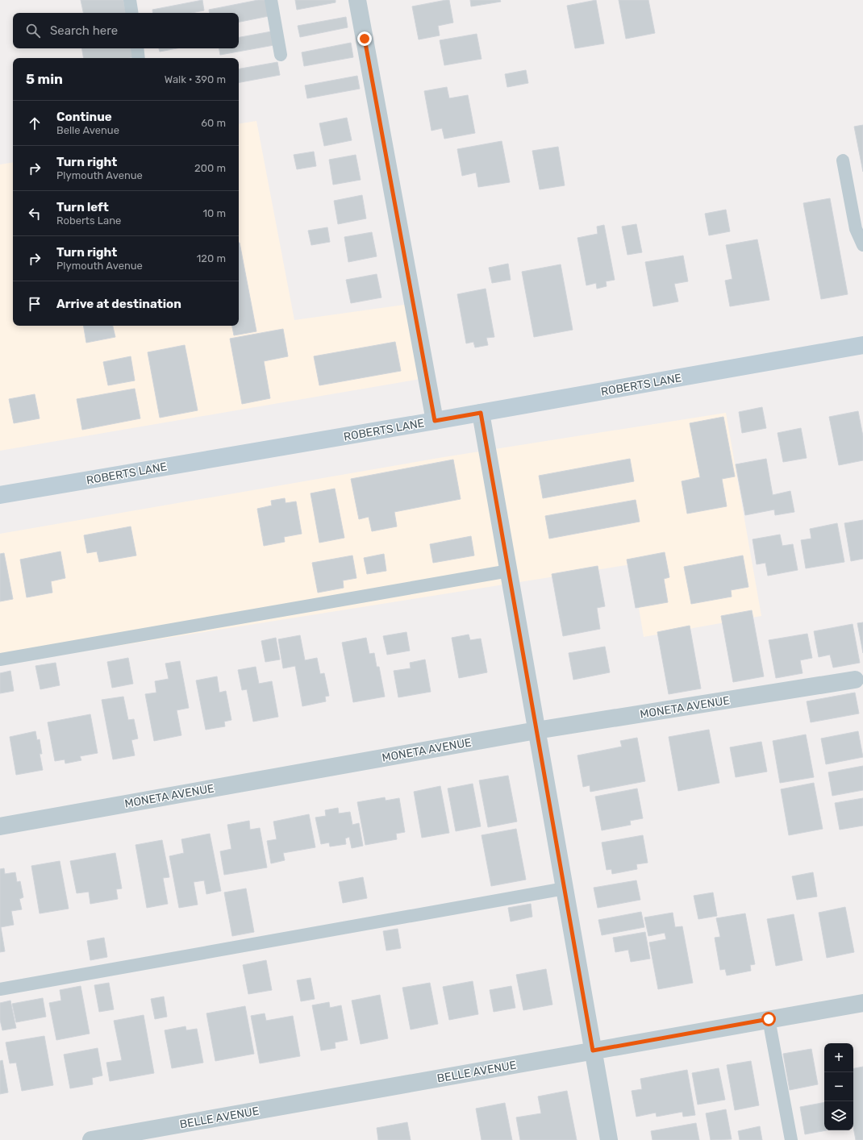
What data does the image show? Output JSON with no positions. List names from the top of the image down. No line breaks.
{"streets":{"main road":["ROBERTS LANE"],"street":["MONETA AVENUE","BELLE AVENUE"]},"page":{"search":"Search here","heading":["5 min","Walk · 390 m"],"list":[["Continue","Belle Avenue","60 m"],["Turn right","Plymouth Avenue","200 m"],["Turn left","Roberts Lane","10 m"],["Turn right","Plymouth Avenue","120 m"],"Arrive at destination"],"map_buttons":["+","−"]}}
